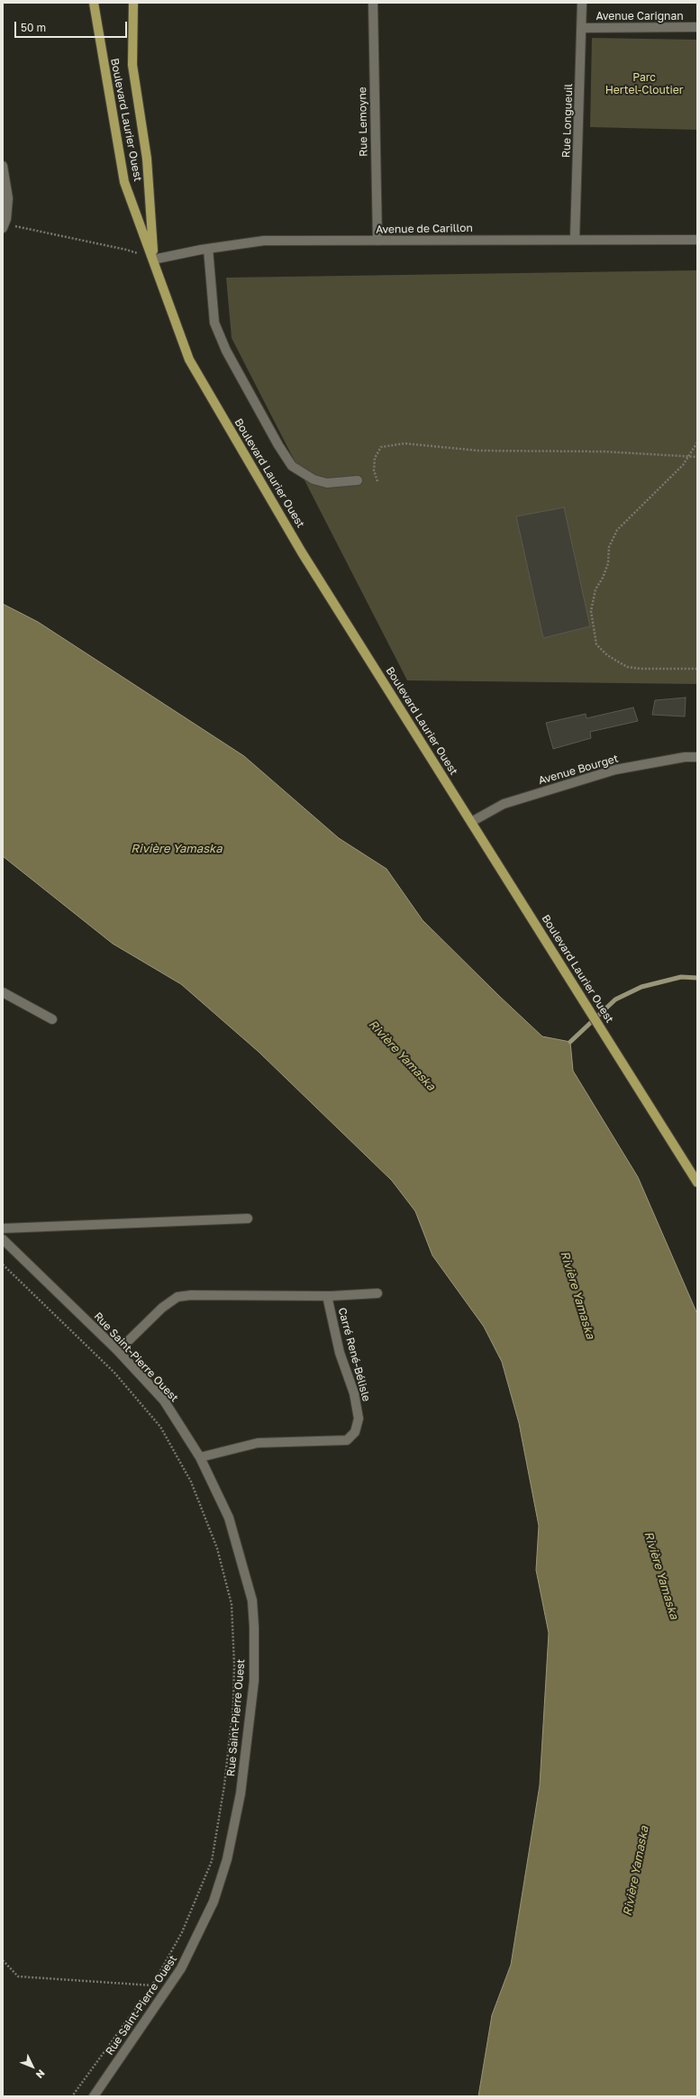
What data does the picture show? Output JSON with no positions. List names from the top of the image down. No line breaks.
{"streets":{"main road":["Boulevard Laurier Ouest"],"street":["Avenue Carignan","Rue Longueuil","Rue Lemoyne","Avenue de Carillon","Avenue Bourget","Carré René-Bélisle","Rue Saint-Pierre Ouest"]},"crossings":[["Avenue Carignan","Rue Longueuil"],["Boulevard Laurier Ouest","Avenue de Carillon"],["Boulevard Laurier Ouest","Avenue Bourget"],["Rue Longueuil","Avenue de Carillon"],["Rue Lemoyne","Avenue de Carillon"],["Carré René-Bélisle","Rue Saint-Pierre Ouest"]],"water":["Rivière Yamaska"],"parks":["Parc Hertel-Cloutier"],"scale_bar":"50 m","north":"bottom right"}
